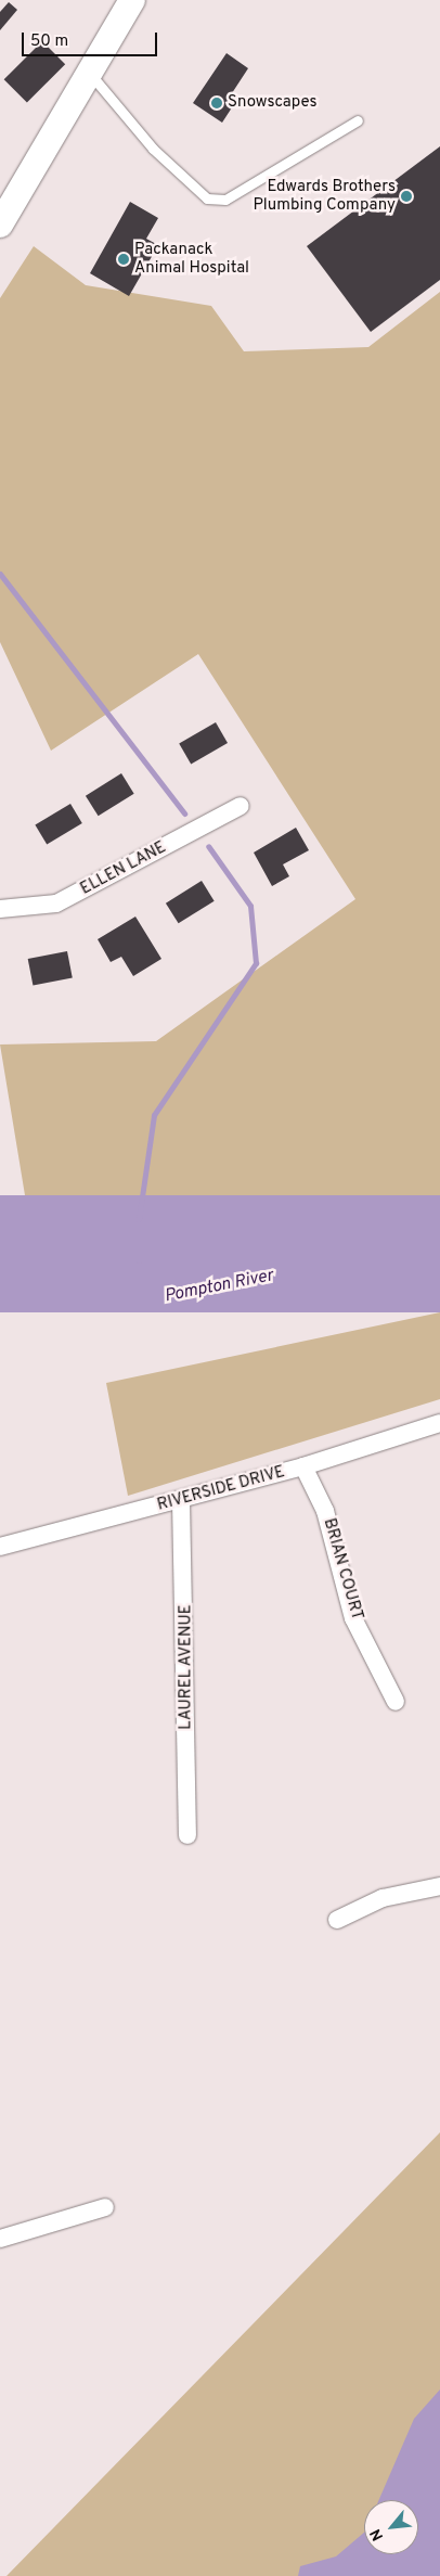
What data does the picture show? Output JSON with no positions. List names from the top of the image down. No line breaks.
{"streets":{"street":["ELLEN LANE","RIVERSIDE DRIVE","BRIAN COURT","LAUREL AVENUE"]},"crossings":[["RIVERSIDE DRIVE","BRIAN COURT"],["RIVERSIDE DRIVE","LAUREL AVENUE"]],"water":["Pompton River"],"places":["Snowscapes","Edwards Brothers Plumbing Company","Packanack Animal Hospital"],"scale_bar":"50 m","north":"bottom left"}
